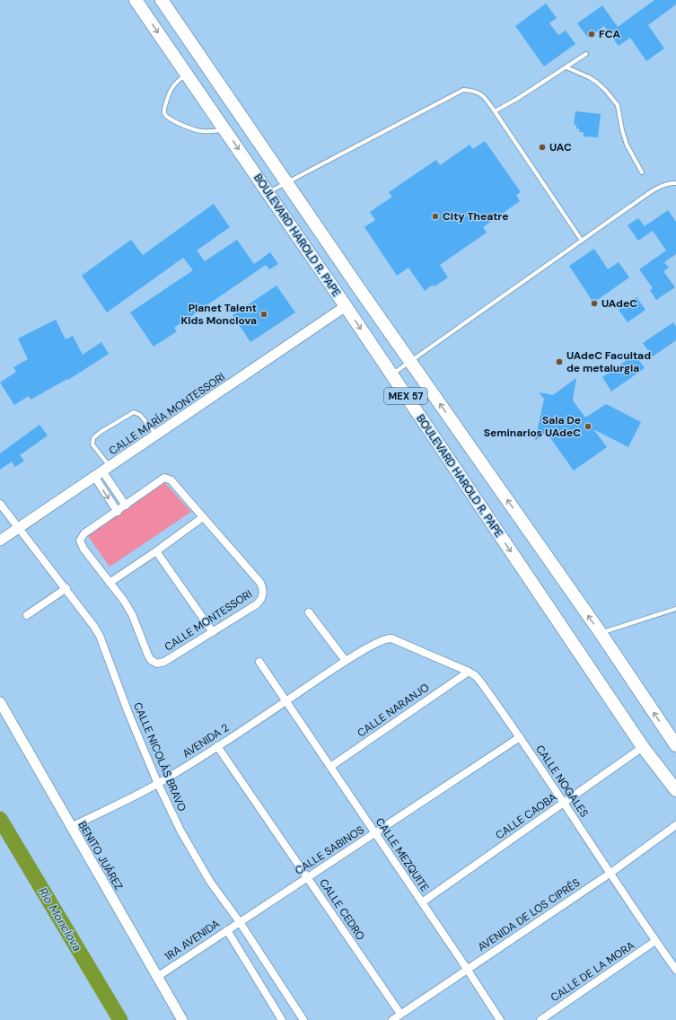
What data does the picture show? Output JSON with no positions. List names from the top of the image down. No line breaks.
{"streets":{"highway":["BOULEVARD HAROLD R. PAPE","MEX 57"],"main road":["CALLE MARÍA MONTESSORI","BENITO JUÁREZ"],"street":["CALLE MONTESSORI","CALLE NARANJO","AVENIDA 2","CALLE NICOLÁS BRAVO","CALLE NOGALES","CALLE CAOBA","CALLE SABINOS","CALLE MEZQUITE","CALLE CEDRO","AVENIDA DE LOS CIPRÉS","1RA AVENIDA","CALLE DE LA MORA"]},"crossings":[["BOULEVARD HAROLD R. PAPE","CALLE MARÍA MONTESSORI"],["BOULEVARD HAROLD R. PAPE","CALLE CAOBA"],["CALLE MARÍA MONTESSORI","CALLE NICOLÁS BRAVO"],["CALLE NARANJO","CALLE NOGALES"],["CALLE NARANJO","CALLE MEZQUITE"],["AVENIDA 2","CALLE NICOLÁS BRAVO"],["AVENIDA 2","CALLE NOGALES"],["AVENIDA 2","CALLE MEZQUITE"],["AVENIDA 2","BENITO JUÁREZ"],["AVENIDA 2","CALLE CEDRO"],["CALLE NICOLÁS BRAVO","CALLE SABINOS"],["CALLE NICOLÁS BRAVO","1RA AVENIDA"],["CALLE NOGALES","CALLE CAOBA"],["CALLE NOGALES","CALLE SABINOS"],["CALLE NOGALES","AVENIDA DE LOS CIPRÉS"],["CALLE NOGALES","CALLE DE LA MORA"],["CALLE CAOBA","CALLE MEZQUITE"],["CALLE SABINOS","CALLE MEZQUITE"],["CALLE SABINOS","CALLE CEDRO"],["CALLE SABINOS","1RA AVENIDA"],["CALLE MEZQUITE","AVENIDA DE LOS CIPRÉS"],["BENITO JUÁREZ","1RA AVENIDA"],["CALLE CEDRO","AVENIDA DE LOS CIPRÉS"]],"water":["Río Monclova"],"places":["FCA","UAC","City Theatre","UAdeC","Planet Talent Kids Monclova","UAdeC Facultad de metalurgia","Sala De Seminarios UAdeC"]}
